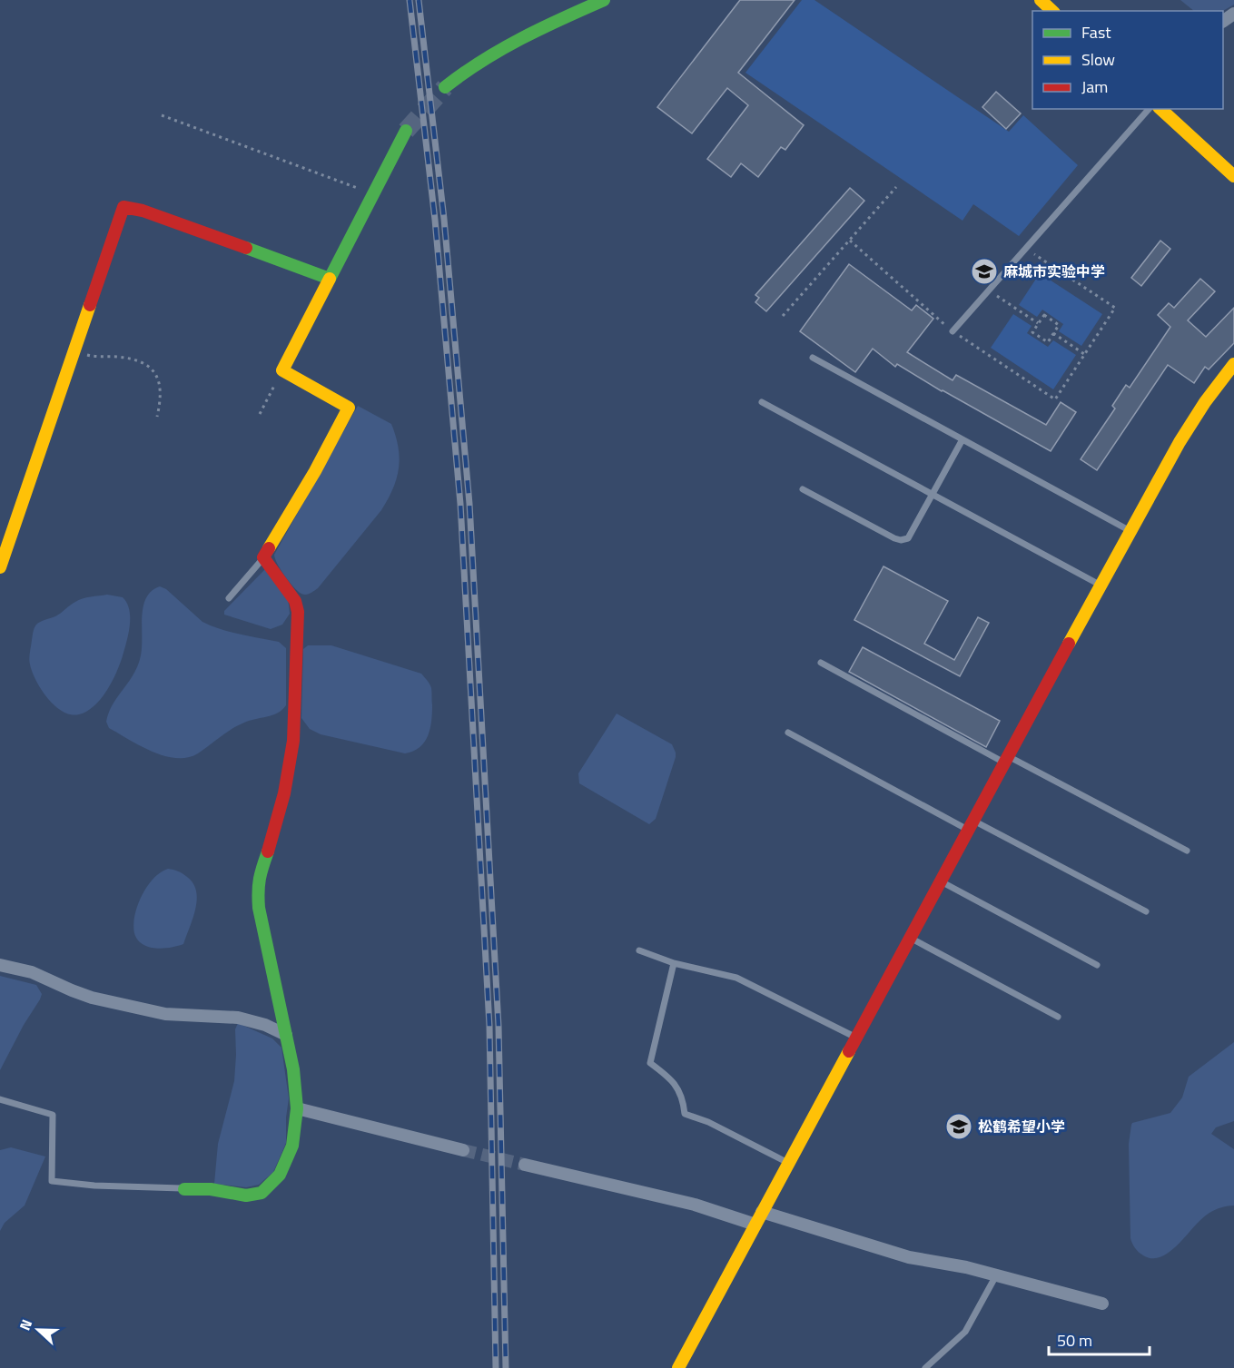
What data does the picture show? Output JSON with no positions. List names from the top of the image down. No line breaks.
{"places":{"school or university":["麻城市实验中学","松鹤希望小学"]},"legend":["Fast","Slow","Jam"],"scale_bar":"50 m","north":"left"}
